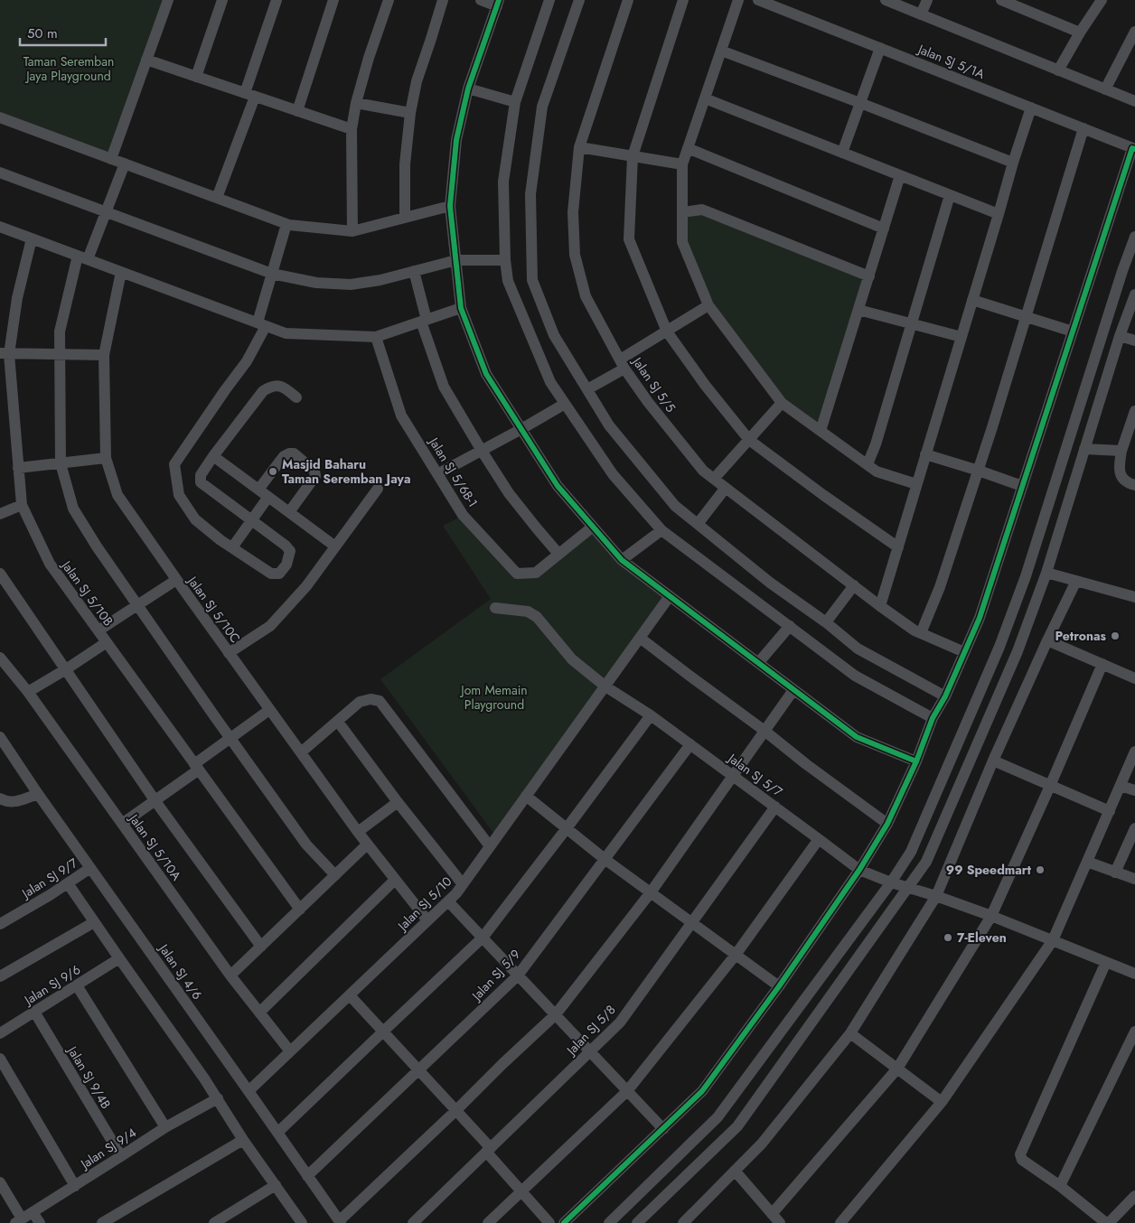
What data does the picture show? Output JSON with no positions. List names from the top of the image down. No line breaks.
{"streets":{"street":["Jalan SJ 5/1A","Jalan SJ 5/5","Jalan SJ 5/6B-1","Jalan SJ 5/10B","Jalan SJ 5/10C","Jalan SJ 5/7","Jalan SJ 5/10A","Jalan SJ 9/7","Jalan SJ 5/10","Jalan SJ 4/6","Jalan SJ 5/9","Jalan SJ 9/6","Jalan SJ 5/8","Jalan SJ 9/4B","Jalan SJ 9/4"]},"crossings":[["Jalan SJ 5/10C","Jalan SJ 5/10"],["Jalan SJ 5/7","Jalan SJ 5/10"],["Jalan SJ 5/7","Jalan SJ 5/9"],["Jalan SJ 5/7","Jalan SJ 5/8"],["Jalan SJ 5/10A","Jalan SJ 5/10"],["Jalan SJ 9/7","Jalan SJ 4/6"],["Jalan SJ 5/10","Jalan SJ 4/6"],["Jalan SJ 4/6","Jalan SJ 5/9"],["Jalan SJ 9/6","Jalan SJ 9/4B"],["Jalan SJ 9/4B","Jalan SJ 9/4"]],"parks":["Taman Seremban Jaya Playground","Jom Memain Playground"],"places":["Masjid Baharu Taman Seremban Jaya","Petronas","99 Speedmart","7-Eleven"],"scale_bar":"50 m"}
